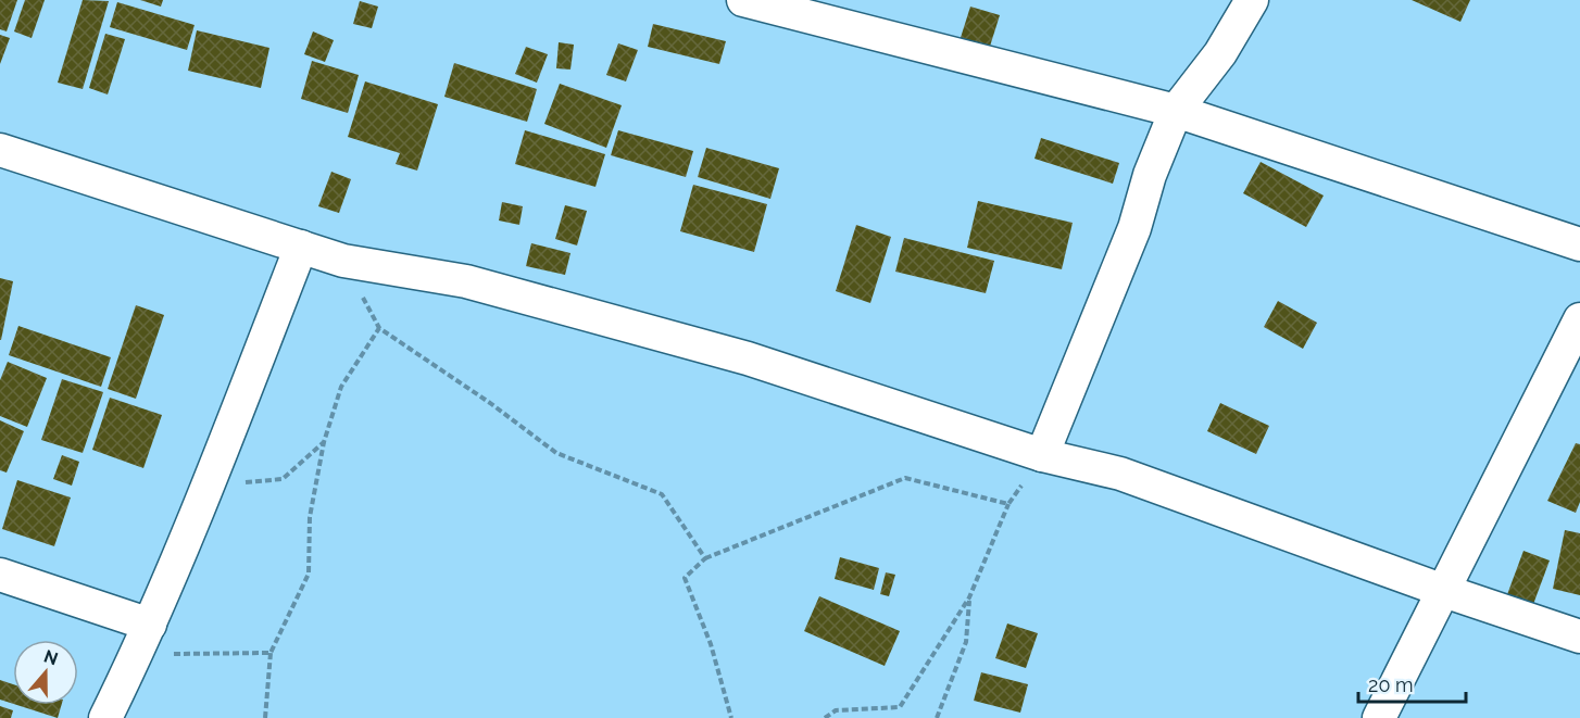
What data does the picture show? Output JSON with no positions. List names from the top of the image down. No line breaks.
{"scale_bar":"20 m","north":"top"}
